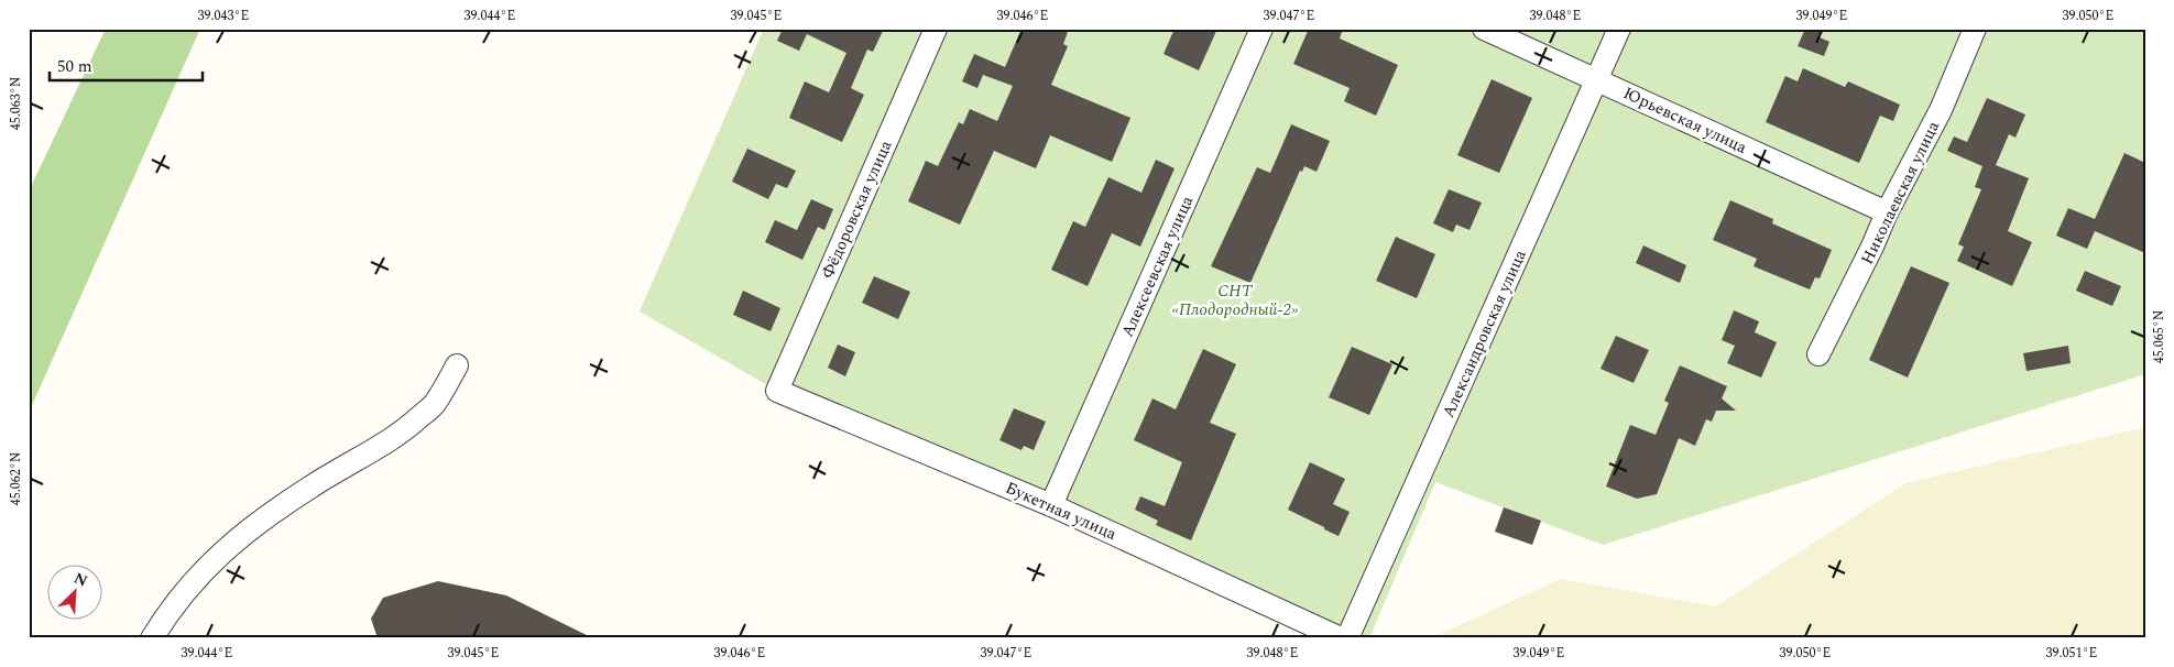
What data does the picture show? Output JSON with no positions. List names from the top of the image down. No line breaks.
{"streets":{"street":["Юрьевская улица","Николаевская улица","Фёдоровская улица","Алексеевская улица","Александровская улица","Букетная улица"]},"crossings":[["Юрьевская улица","Николаевская улица"],["Юрьевская улица","Александровская улица"],["Фёдоровская улица","Букетная улица"],["Алексеевская улица","Букетная улица"]],"parks":["СНТ «Плодородный-2»"],"scale_bar":"50 m","north":"top right","coordinates":["39.043°E","39.044°E","39.045°E","39.046°E","39.047°E","39.048°E","39.049°E","39.050°E","45.063°N","45.065°N","45.062°N","39.051°E"]}
